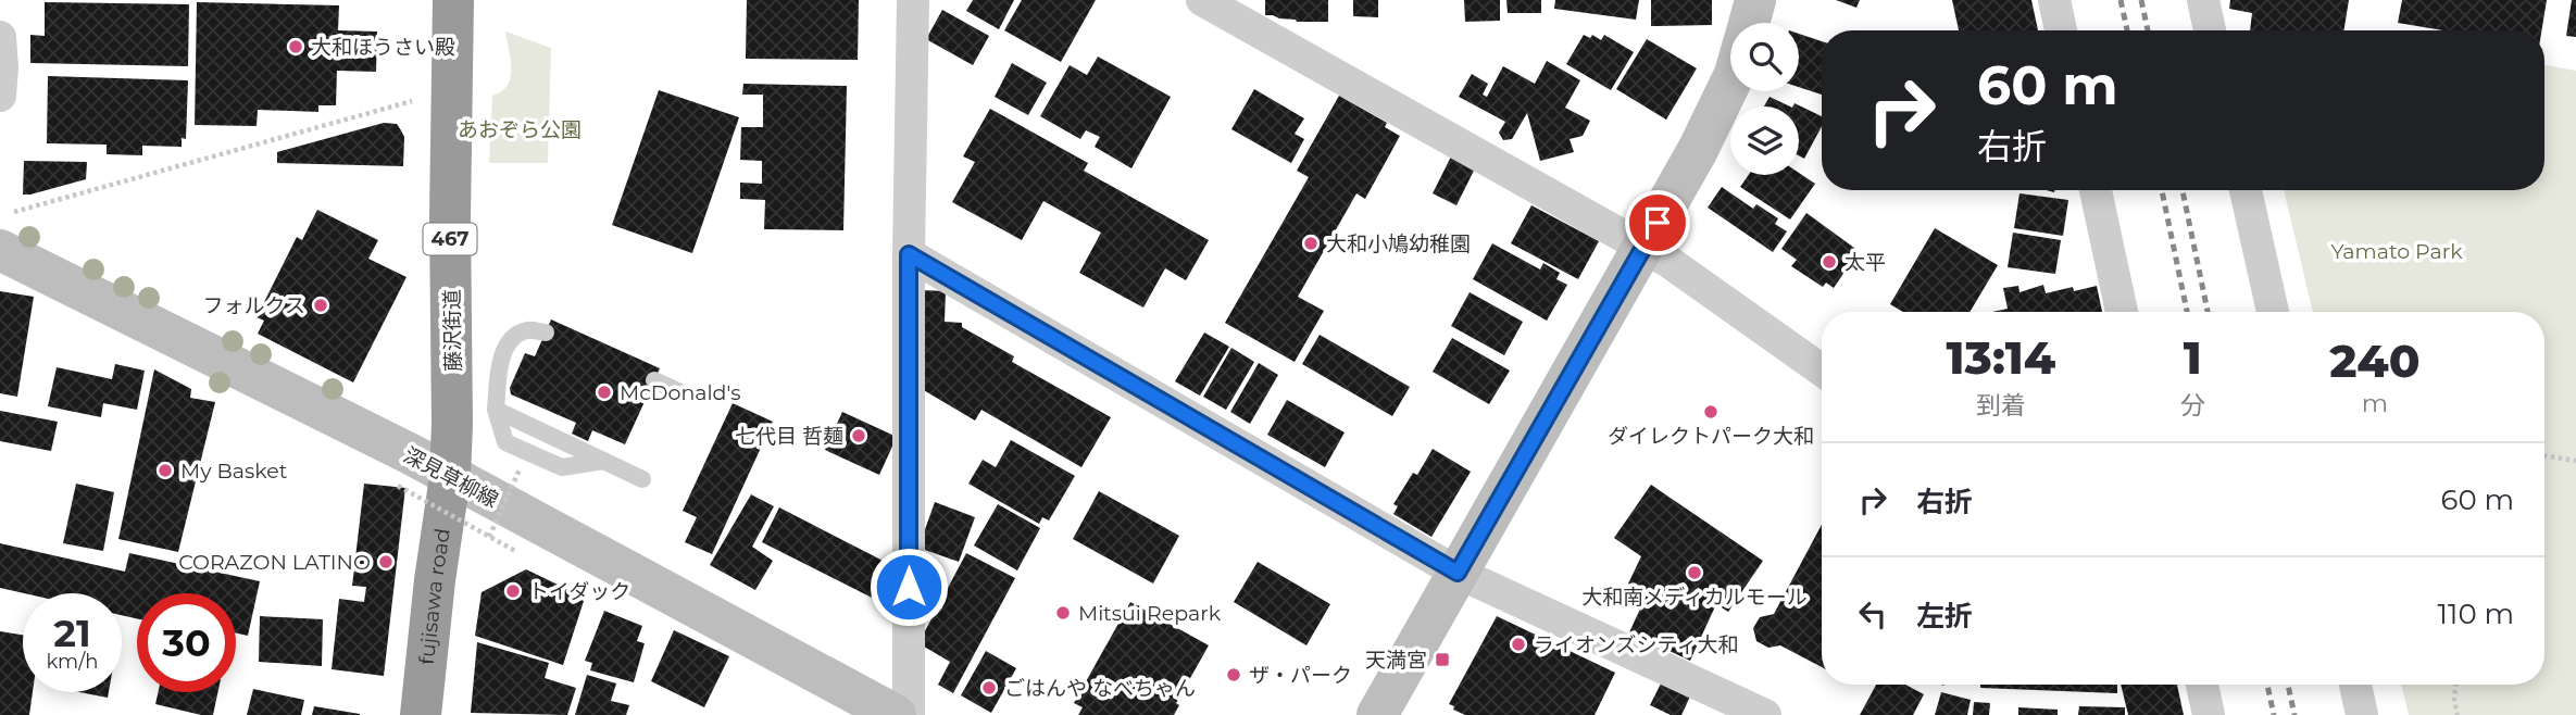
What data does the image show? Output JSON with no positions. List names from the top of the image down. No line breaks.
{"streets":{"highway":["467","藤沢街道","fujisawa road"],"street":["深見草柳線"]},"crossings":[["藤沢街道","深見草柳線"],["藤沢街道","fujisawa road"],["深見草柳線","fujisawa road"]],"parks":["あおぞら公園","Yamato Park"],"places":{"other":["大和ほうさい殿","大和小鳩幼稚園","太平","フォルクス","McDonald's","ダイレクトパーク大和","七代目 哲麺","My Basket","CORAZON LATINO","大和南メディカルモール","トイダック","Mitsui Repark","ライオンズシティ大和","ザ・パーク","ごはんや なべちゃん"],"transit":["天満宮"]},"page":{"turn":["60 m","右折"],"eta":["13:14","到着","1","分","240","m"],"list":[{"name":"右折","value":"60 m"},{"name":"左折","value":"110 m"}],"speed":"21 km/h","limit":"30"}}
